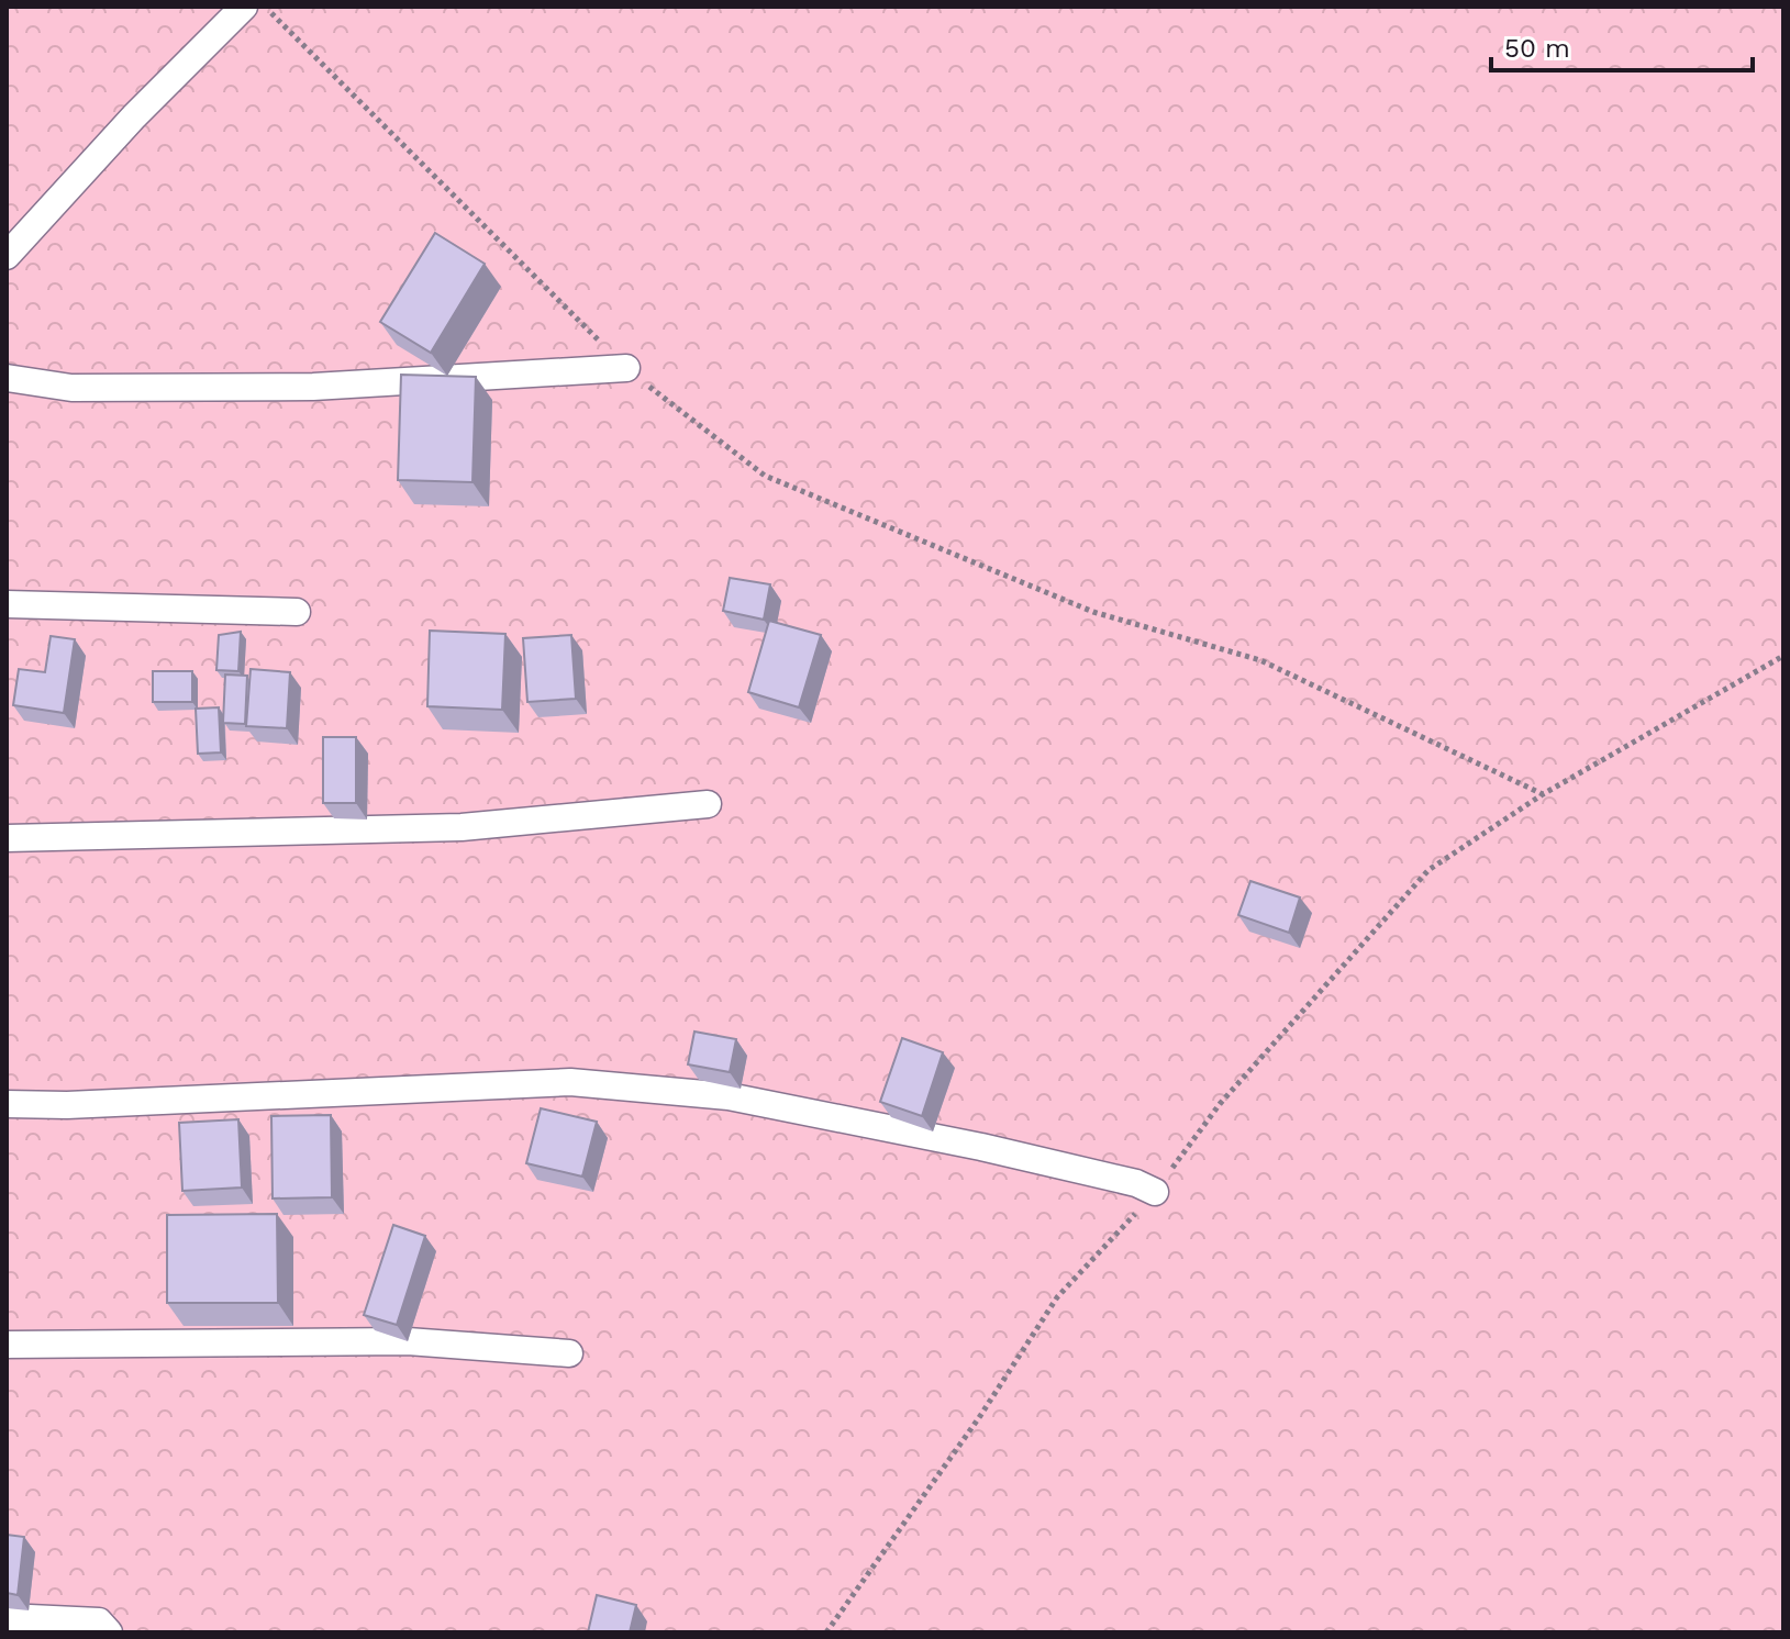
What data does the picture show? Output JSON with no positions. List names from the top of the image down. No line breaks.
{"scale_bar":"50 m"}
